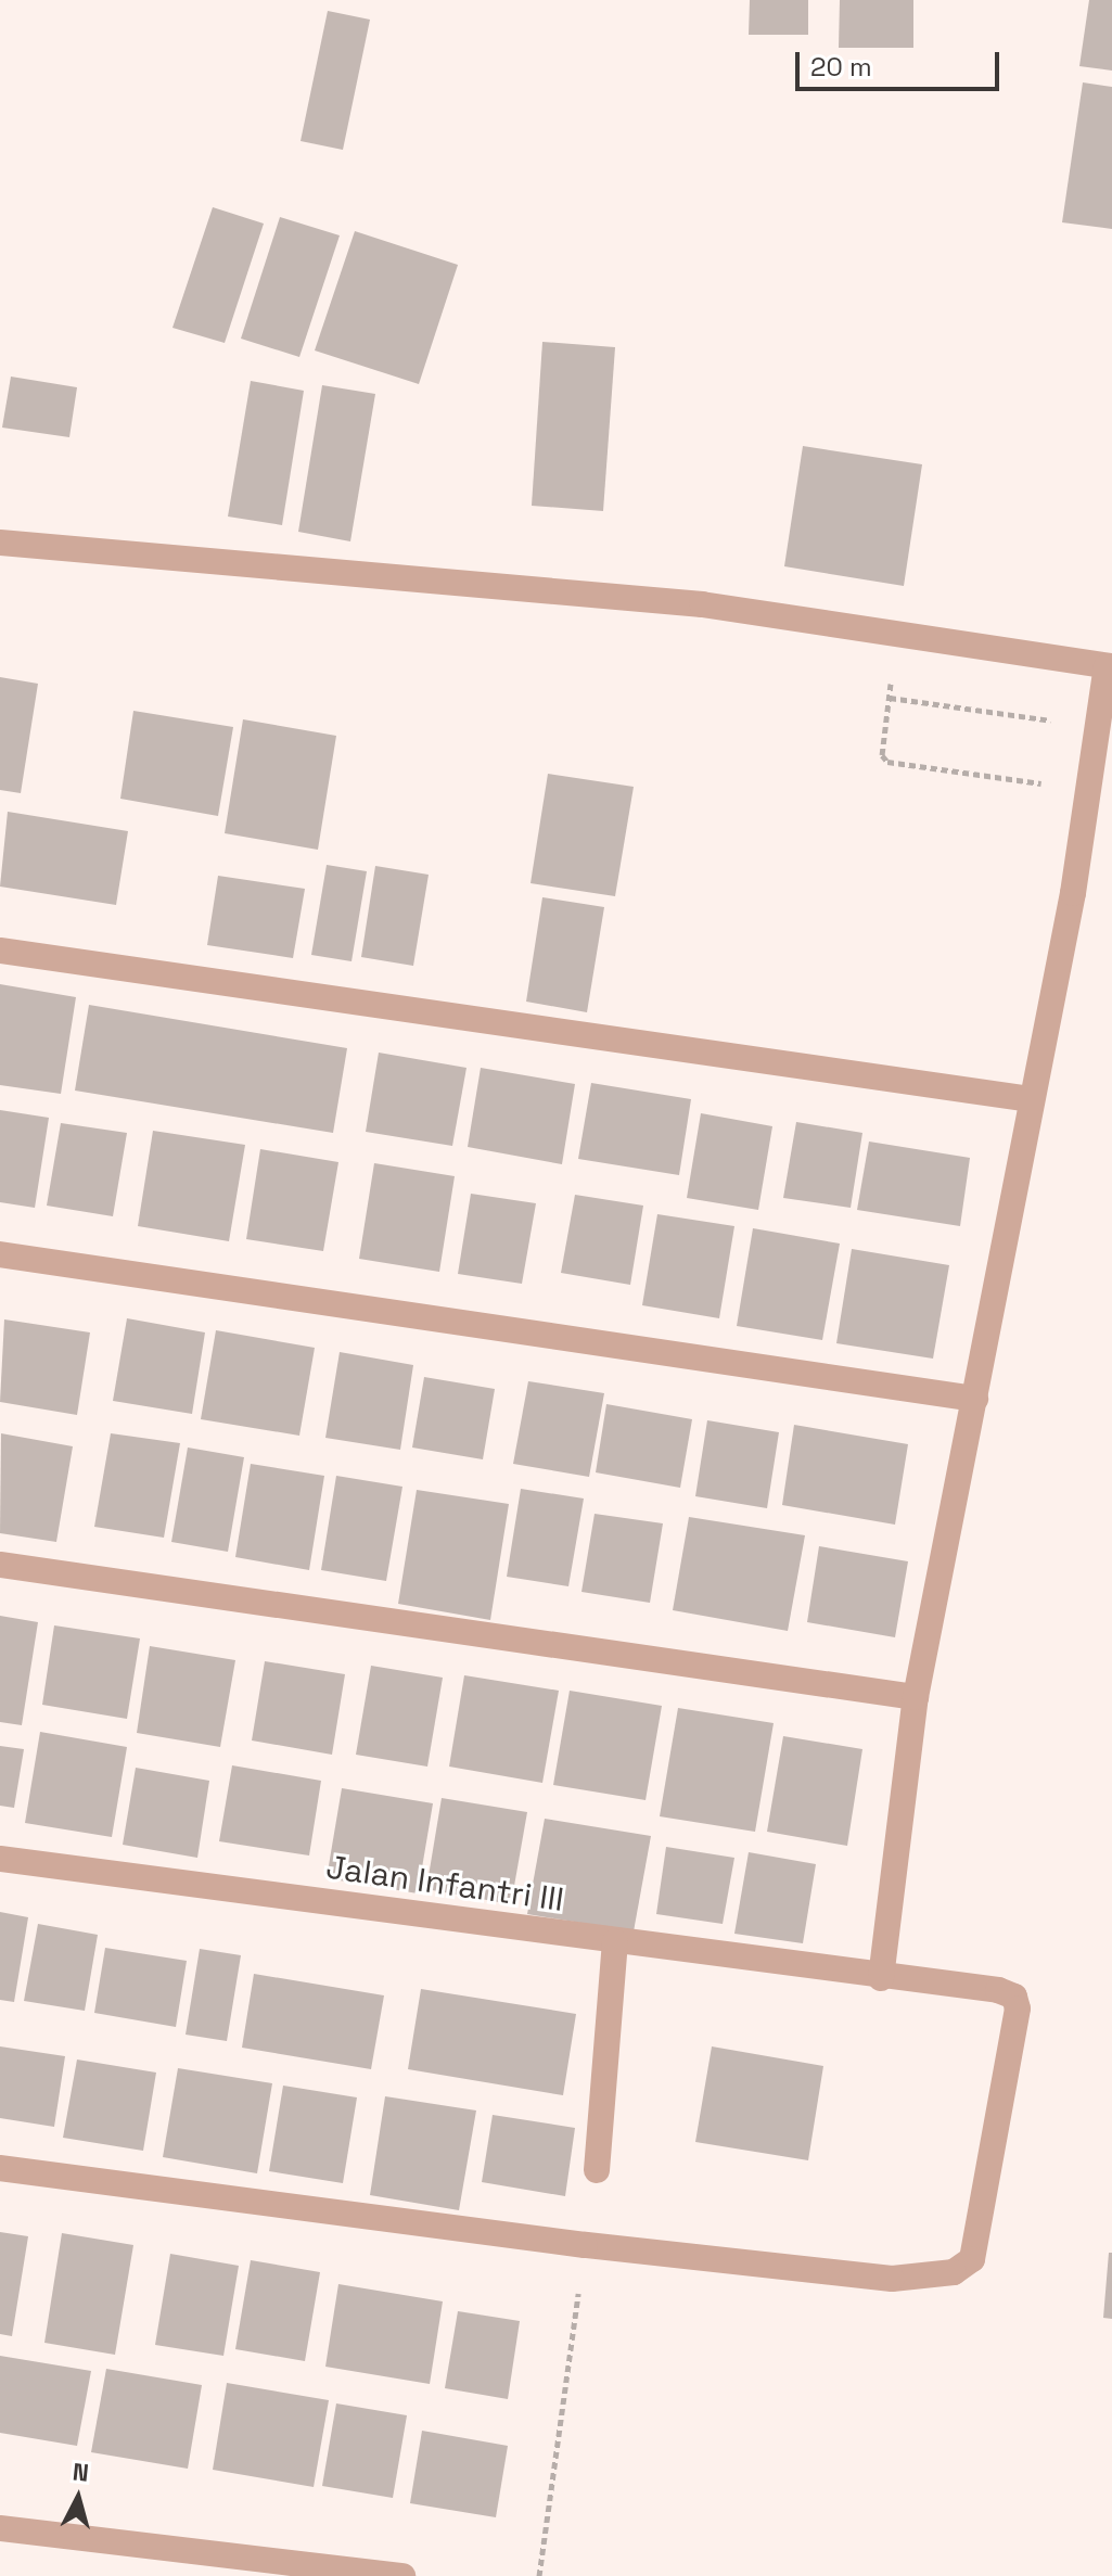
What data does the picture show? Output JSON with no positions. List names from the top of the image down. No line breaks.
{"streets":{"street":["Jalan Infantri III"]},"scale_bar":"20 m","north":"top"}
